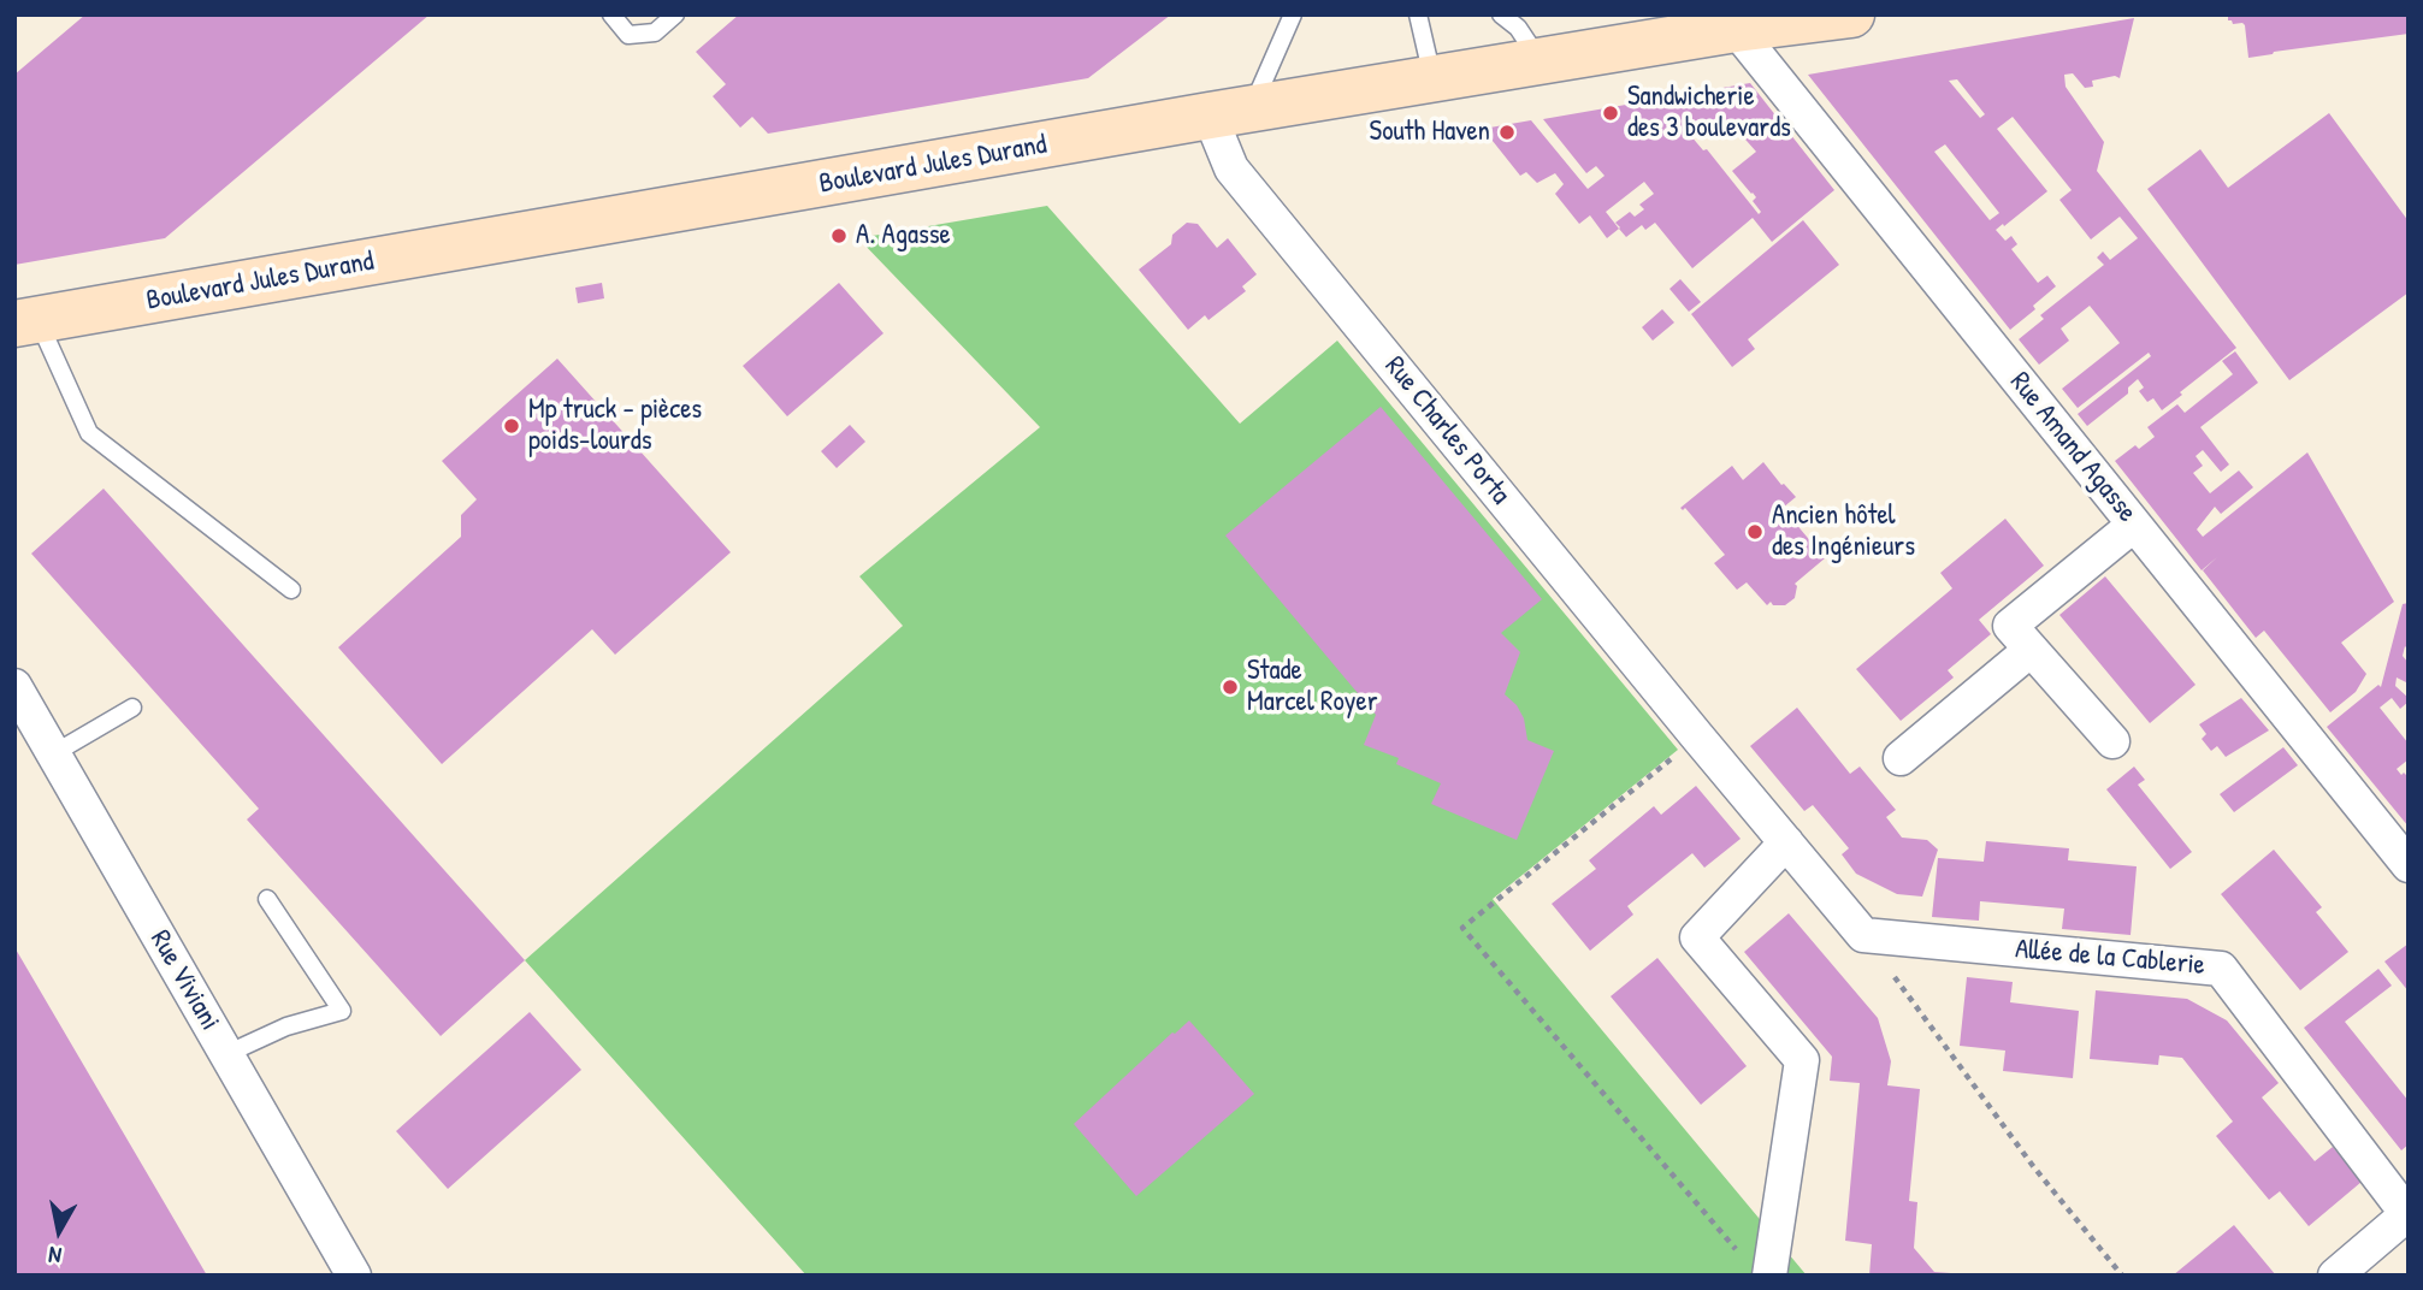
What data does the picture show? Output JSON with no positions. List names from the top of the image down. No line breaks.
{"streets":{"main road":["Boulevard Jules Durand"],"street":["Rue Charles Porta","Rue Amand Agasse","Allée de la Cablerie","Rue Viviani"]},"crossings":[["Boulevard Jules Durand","Rue Charles Porta"],["Boulevard Jules Durand","Rue Amand Agasse"]],"places":["Sandwicherie des 3 boulevards","South Haven","A. Agasse","Mp truck - pièces poids-lourds","Ancien hôtel des Ingénieurs","Stade Marcel Royer"],"north":"bottom"}
